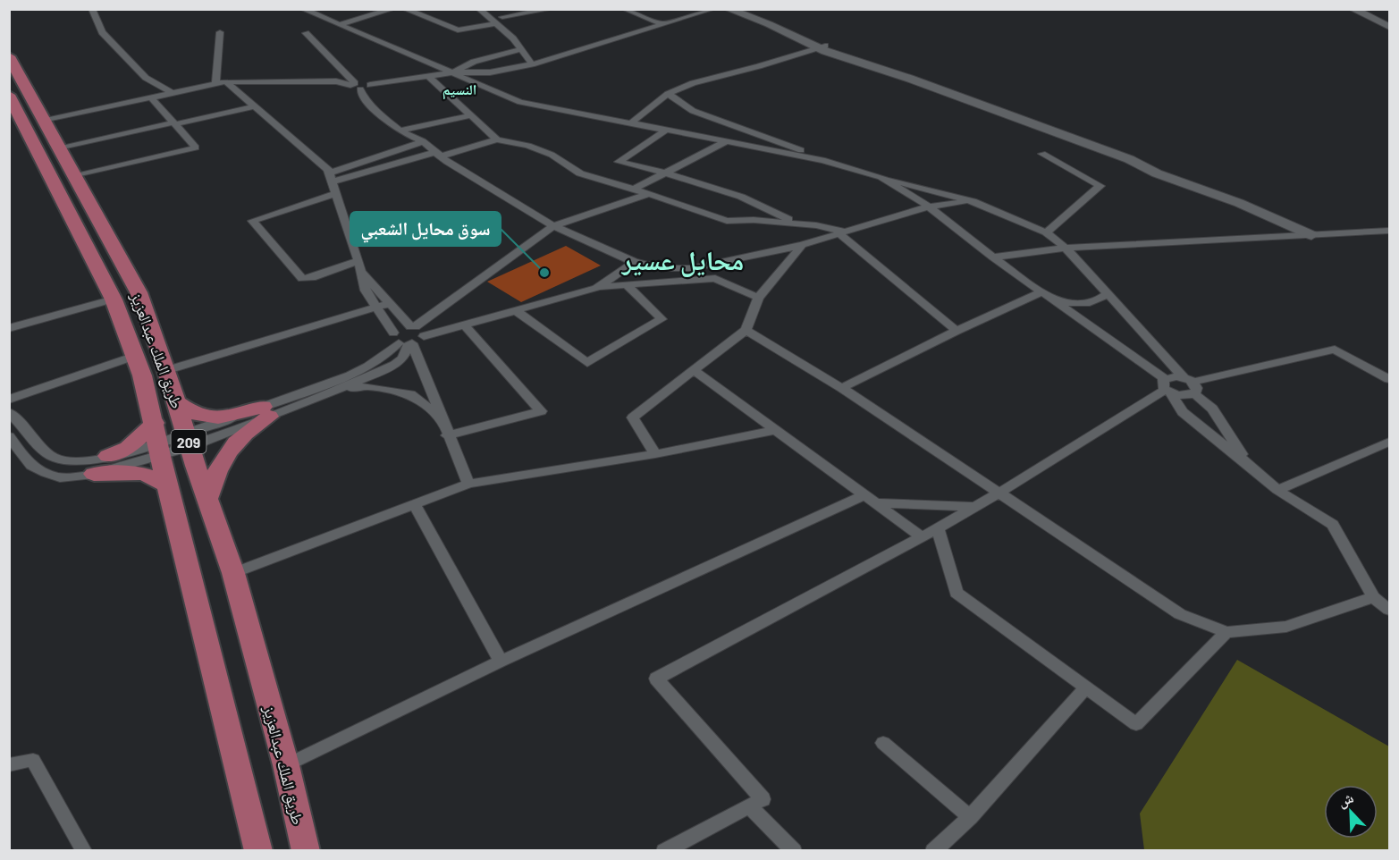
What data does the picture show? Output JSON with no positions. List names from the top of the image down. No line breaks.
{"streets":{"main road":["طريق الملك عبدالعزيز","209"]},"districts":["النسيم","محايل عسير"],"places":["سوق محايل الشعبي"],"north":"top left"}
